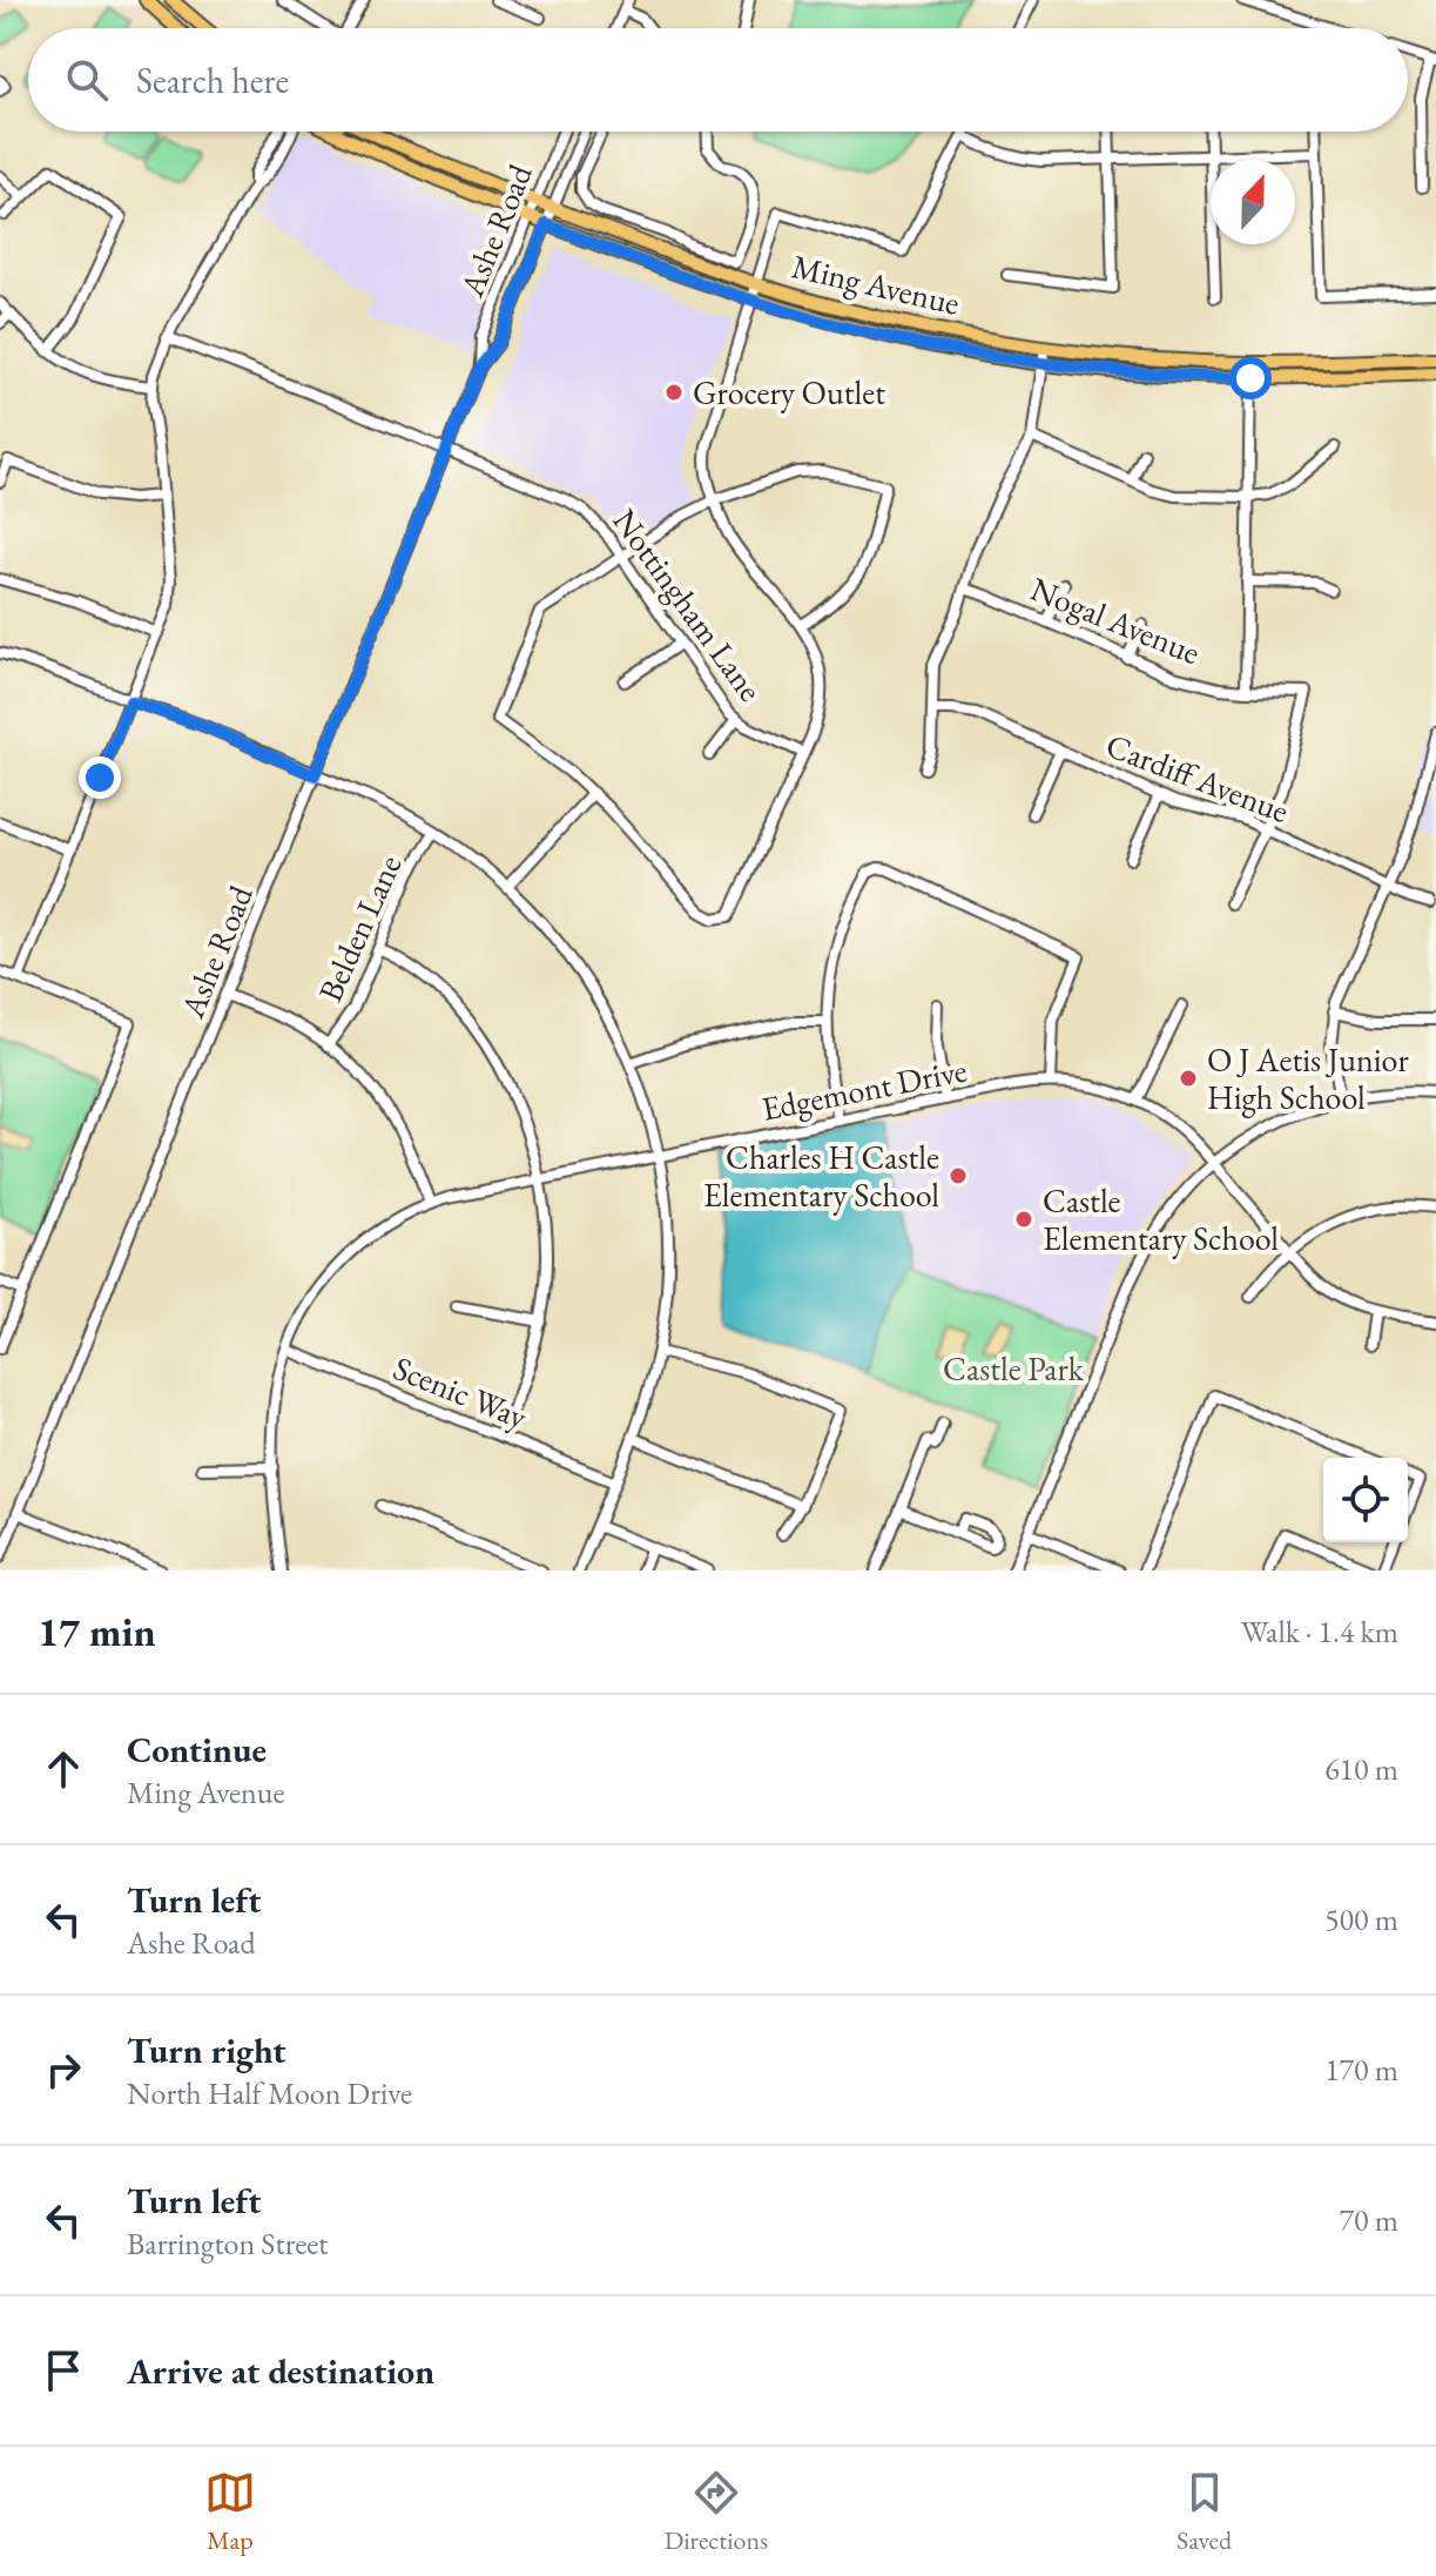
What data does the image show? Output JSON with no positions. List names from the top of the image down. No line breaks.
{"streets":{"main road":["Ming Avenue"],"street":["Ashe Road","Nottingham Lane","Nogal Avenue","Cardiff Avenue","Belden Lane","Edgemont Drive","Scenic Way"]},"crossings":[["Ashe Road","Ming Avenue"],["Ashe Road","Nottingham Lane"],["Nogal Avenue","Cardiff Avenue"],["Edgemont Drive","Scenic Way"]],"parks":["Castle Park"],"places":["Grocery Outlet","O J Aetis Junior High School","Charles H Castle Elementary School","Castle Elementary School"],"north":"top","page":{"search":"Search here","heading":["17 min","Walk · 1.4 km"],"list":[["Continue","Ming Avenue","610 m"],["Turn left","Ashe Road","500 m"],["Turn right","North Half Moon Drive","170 m"],["Turn left","Barrington Street","70 m"],"Arrive at destination"],"nav":["Map","Directions","Saved"]}}
